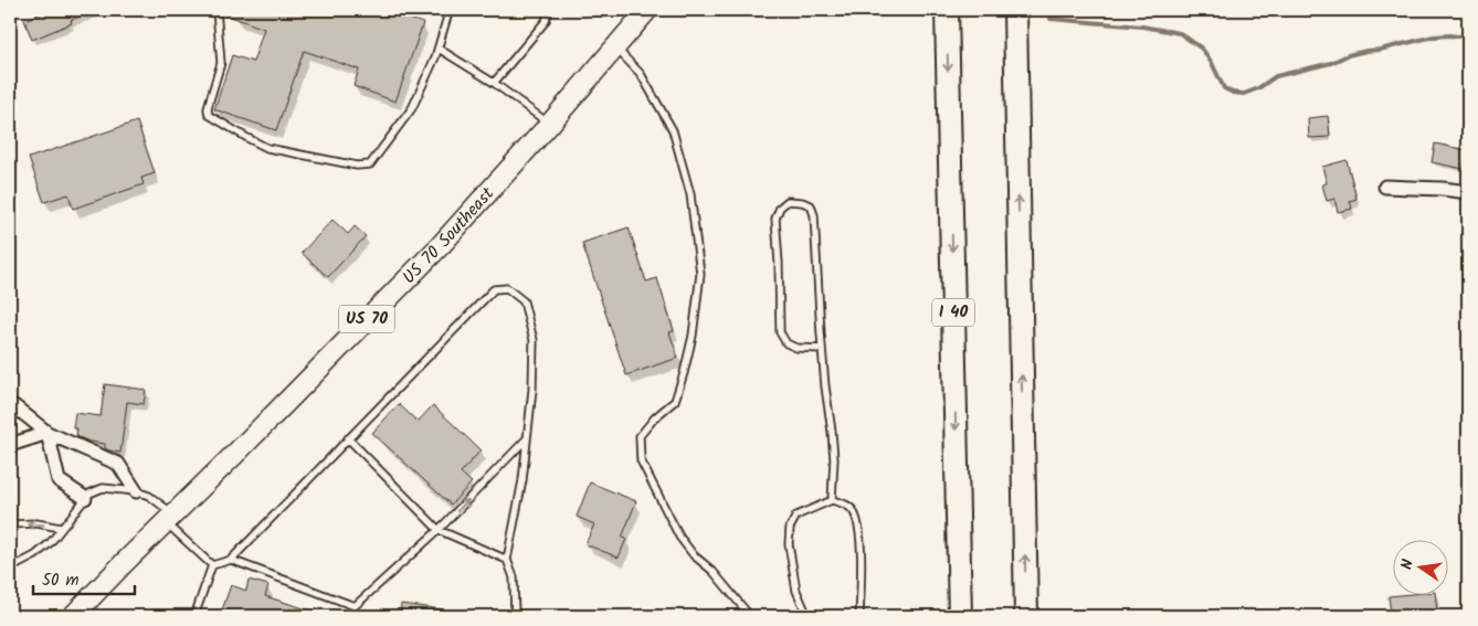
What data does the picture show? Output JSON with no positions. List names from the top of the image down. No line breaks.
{"streets":{"highway":["I 40"],"main road":["US 70 Southeast","US 70"]},"scale_bar":"50 m","north":"left"}
